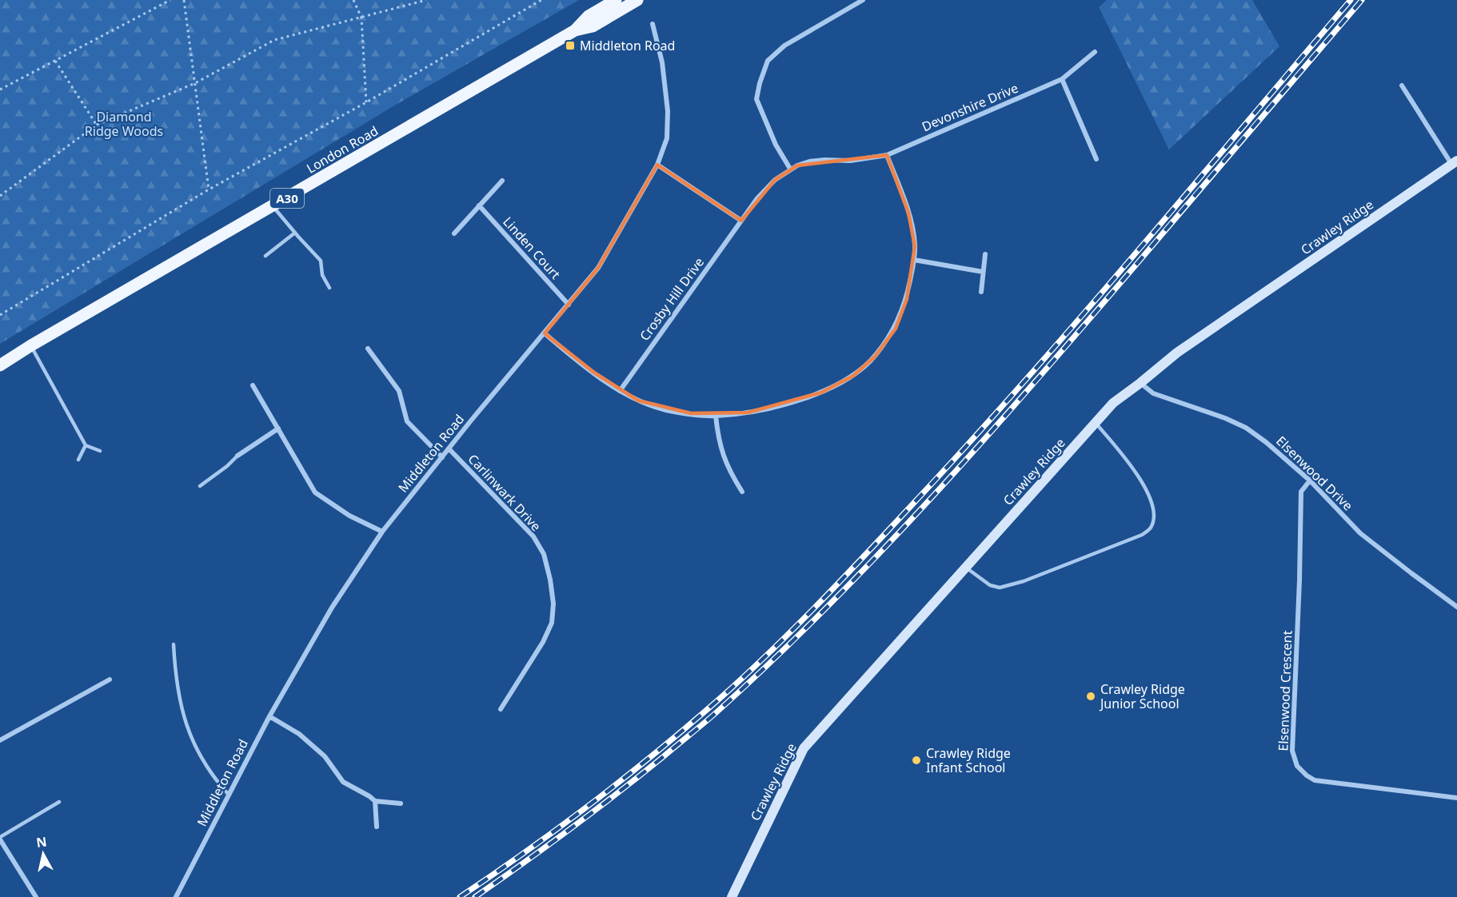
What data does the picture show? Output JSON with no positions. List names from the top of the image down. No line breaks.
{"streets":{"main road":["London Road","A30"],"street":["Devonshire Drive","Crawley Ridge","Linden Court","Crosby Hill Drive","Middleton Road","Elsenwood Drive","Carlinwark Drive","Elsenwood Crescent"]},"crossings":[["Devonshire Drive","Crosby Hill Drive"],["Crawley Ridge","Elsenwood Drive"],["Linden Court","Middleton Road"],["Middleton Road","Carlinwark Drive"],["Elsenwood Drive","Elsenwood Crescent"]],"parks":["Diamond Ridge Woods"],"places":{"transit":["Middleton Road"],"other":["Crawley Ridge Junior School","Crawley Ridge Infant School"]},"north":"top"}
